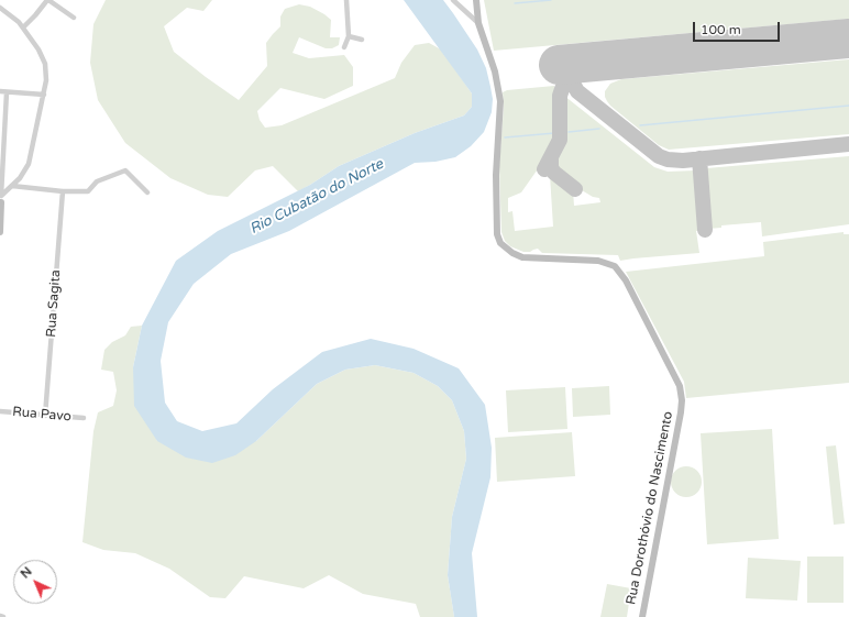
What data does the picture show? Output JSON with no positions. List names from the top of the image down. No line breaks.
{"streets":{"street":["Rua Sagita","Rua Pavo","Rua Dorothóvio do Nascimento"]},"crossings":[["Rua Sagita","Rua Pavo"]],"water":["Rio Cubatão do Norte"],"scale_bar":"100 m","north":"top left"}
